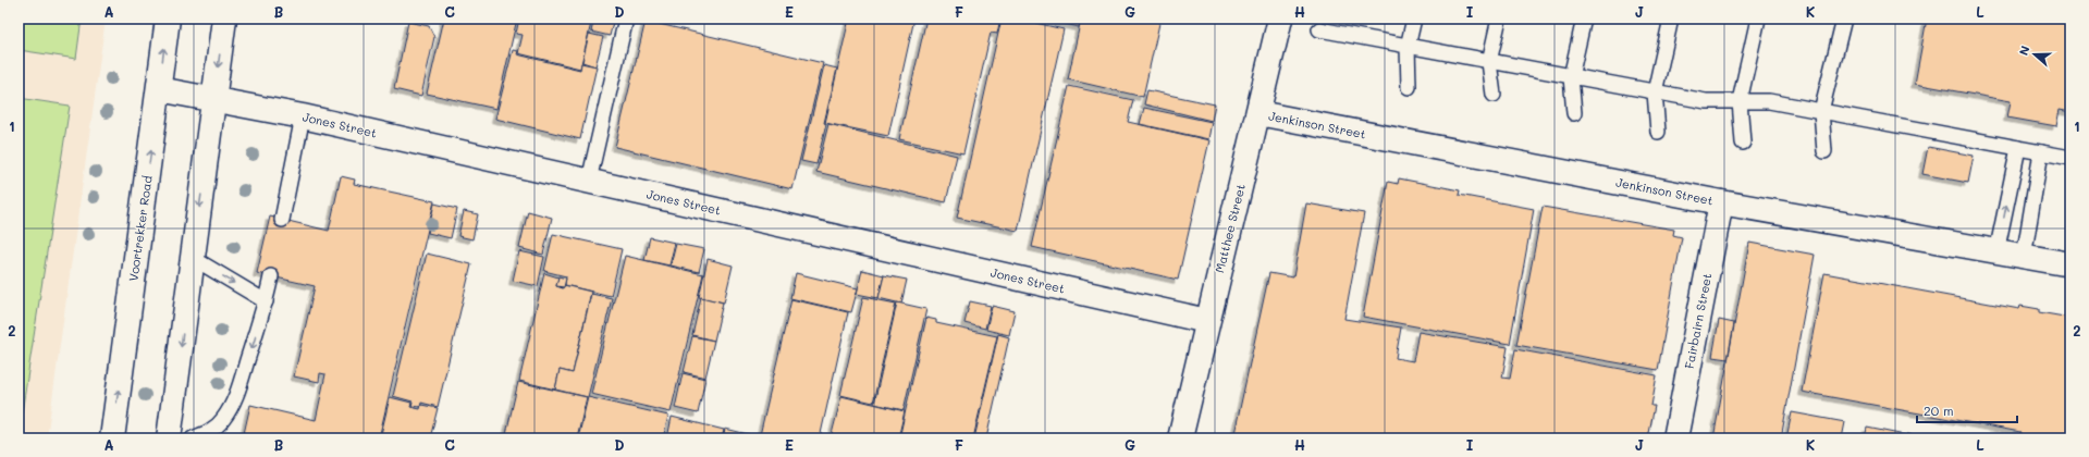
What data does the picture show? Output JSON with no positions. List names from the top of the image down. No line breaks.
{"streets":{"street":["Jones Street","Jenkinson Street","Voortrekker Road","Matthee Street","Fairbairn Street"]},"crossings":[["Jones Street","Voortrekker Road"],["Jones Street","Matthee Street"],["Jenkinson Street","Matthee Street"],["Jenkinson Street","Fairbairn Street"]],"scale_bar":"20 m","north":"left","grid":{"columns":["A","B","C","D","E","F","G","H","I","J","K","L"],"rows":["1","2"]}}
